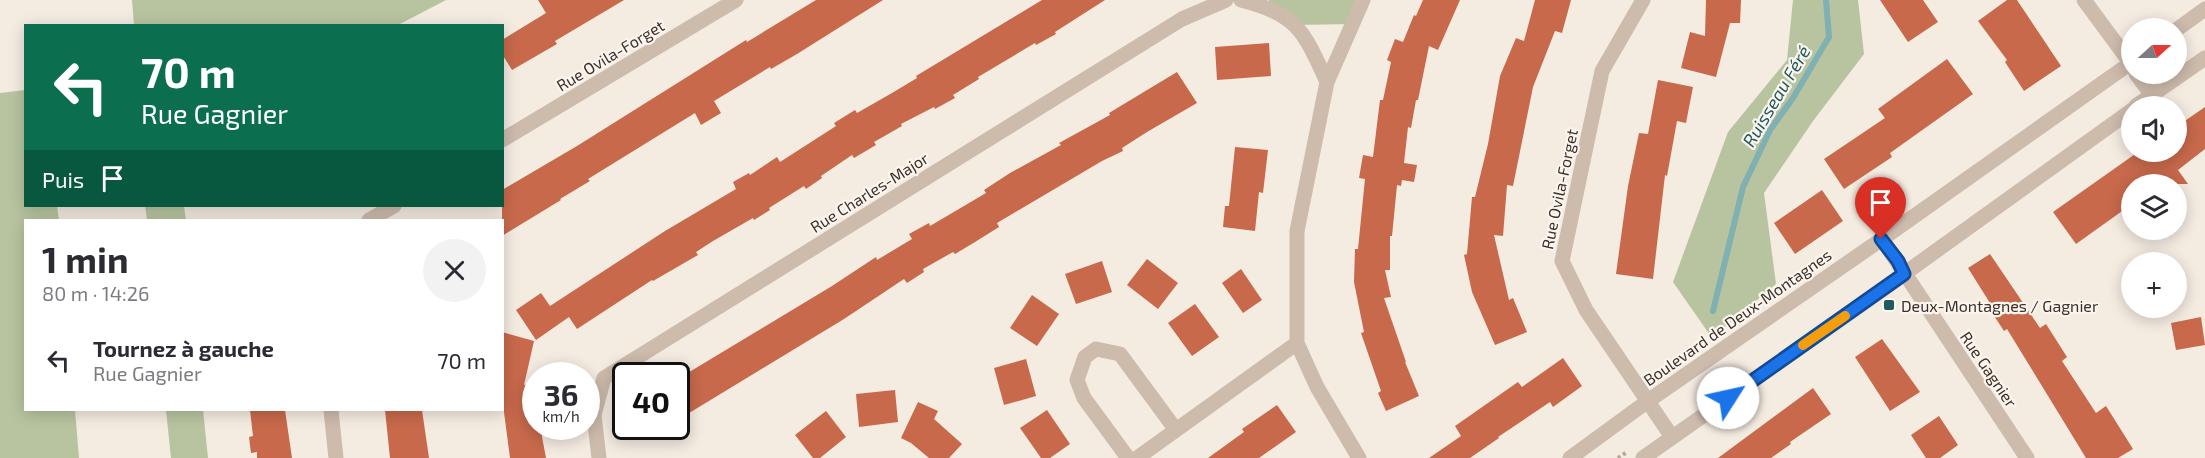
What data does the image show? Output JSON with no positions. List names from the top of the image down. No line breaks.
{"streets":{"street":["Rue Ovila-Forget","Rue Charles-Major","Boulevard de Deux-Montagnes","Rue Gagnier"]},"crossings":[["Rue Ovila-Forget","Boulevard de Deux-Montagnes"],["Boulevard de Deux-Montagnes","Rue Gagnier"]],"water":["Ruisseau Féré"],"places":{"transit":["Deux-Montagnes / Gagnier"]},"north":"right","page":{"map_buttons":"+","turn":["70 m","Rue Gagnier"],"then":"Puis","heading":["1 min","80 m · 14:26"],"list":[{"name":"Tournez à gauche","note":"Rue Gagnier","value":"70 m"}],"speed":"36 km/h","limit":"40"}}
